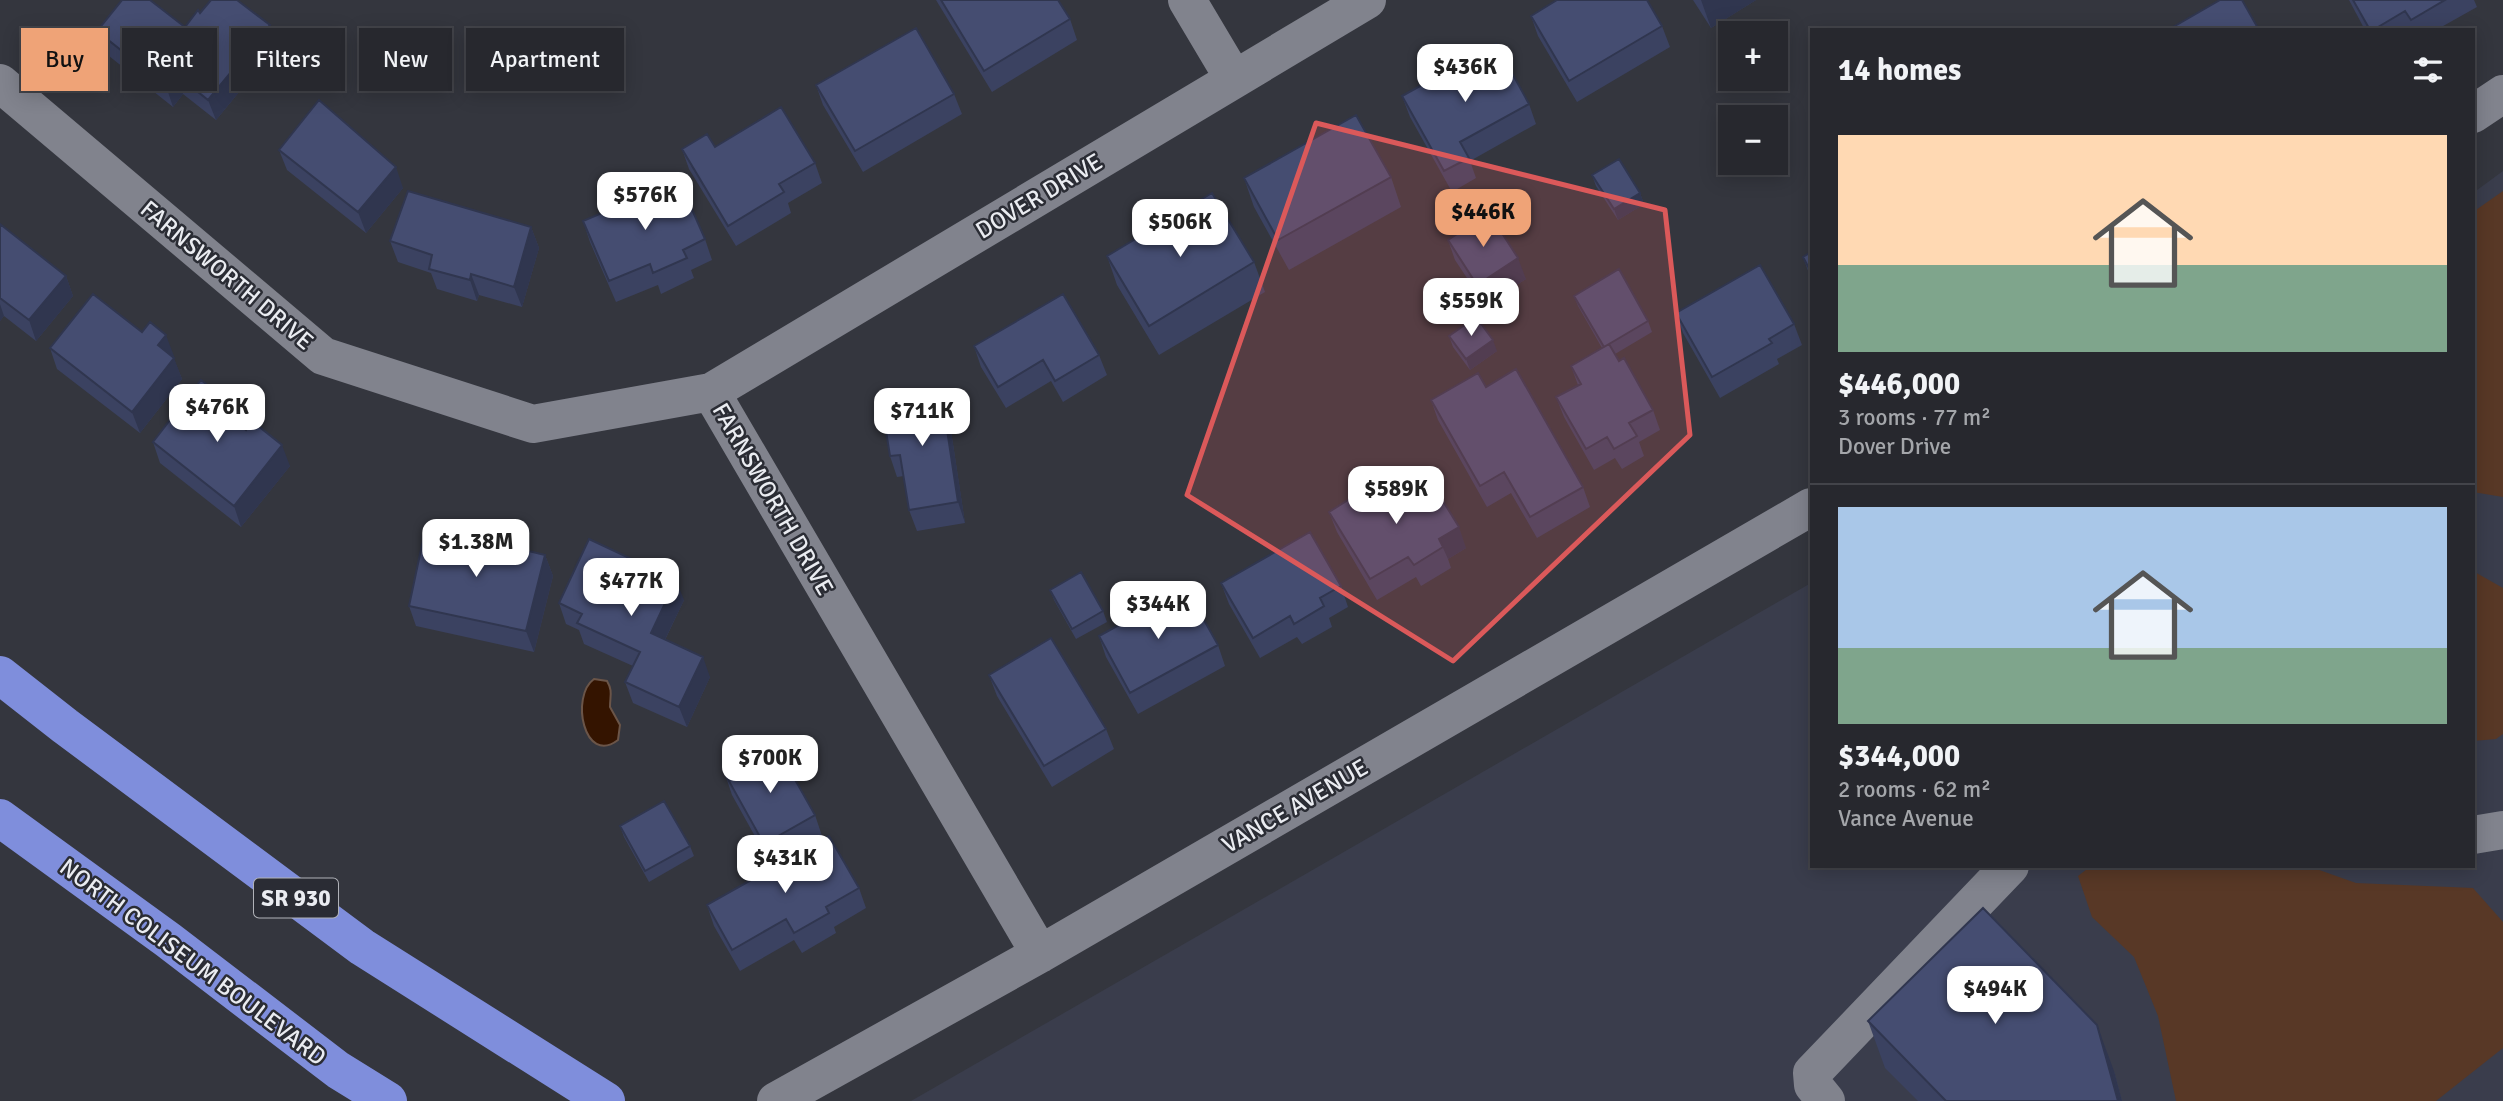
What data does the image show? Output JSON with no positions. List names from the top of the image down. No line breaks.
{"streets":{"highway":["SR 930","NORTH COLISEUM BOULEVARD"],"street":["DOVER DRIVE","FARNSWORTH DRIVE","VANCE AVENUE"]},"crossings":[["DOVER DRIVE","FARNSWORTH DRIVE"],["FARNSWORTH DRIVE","VANCE AVENUE"]],"page":{"map_buttons":["+","−"],"chip":["Buy","Rent","Filters","New","Apartment"],"heading":"14 homes","price":["$436K","$576K","$446K","$506K","$559K","$476K","$711K","$589K","$1.38M","$477K","$344K","$700K","$431K","$494K"],"list":[{"name":"$446,000","note":"3 rooms · 77 m² · Dover Drive"},{"name":"$344,000","note":"2 rooms · 62 m² · Vance Avenue"}]}}
